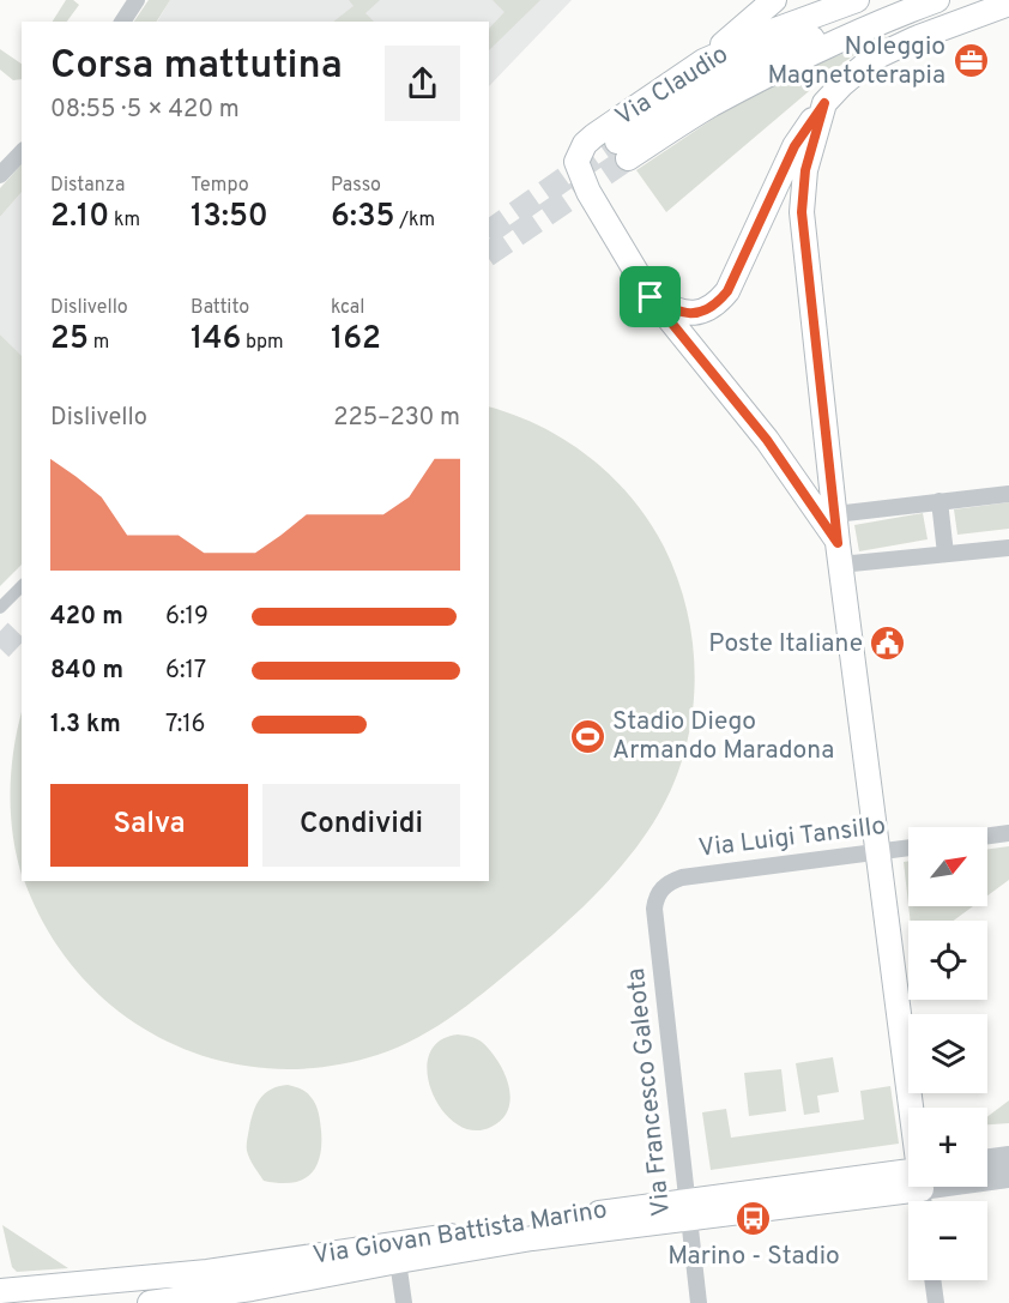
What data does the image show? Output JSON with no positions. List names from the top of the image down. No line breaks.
{"streets":{"main road":["Via Claudio","Via Giovan Battista Marino"],"street":["Via Luigi Tansillo","Via Francesco Galeota"]},"crossings":[["Via Luigi Tansillo","Via Francesco Galeota"],["Via Francesco Galeota","Via Giovan Battista Marino"]],"places":{"office":["Noleggio Magnetoterapia"],"public building":["Poste Italiane"],"sports":["Stadio Diego Armando Maradona"],"bus stop":["Marino - Stadio"]},"north":"top right","page":{"heading":["Corsa mattutina","08:55 · 5 × 420 m"],"stats":[["Distanza","2.10 km"],["Tempo","13:50"],["Passo","6:35 /km"],["Dislivello","25 m"],["Battito","146 bpm"],["kcal","162"]],"chart":["Dislivello","225–230 m"],"list":[{"name":"420 m","note":"6:19"},{"name":"840 m","note":"6:17"},{"name":"1.3 km","note":"7:16"}],"buttons":["Salva","Condividi"],"map_buttons":["+","−"]}}
